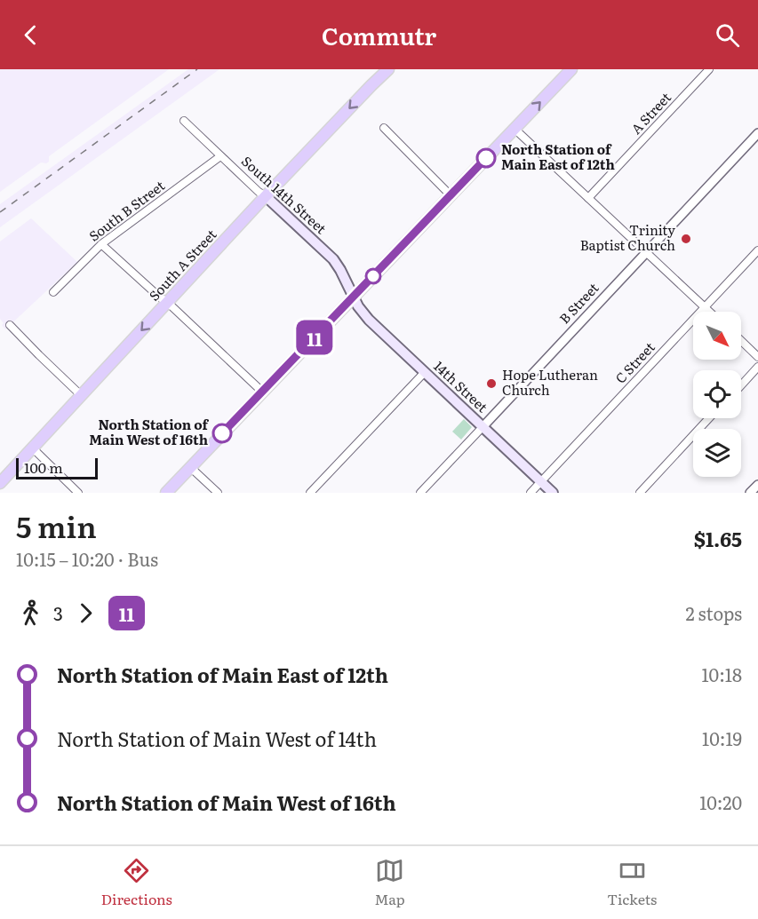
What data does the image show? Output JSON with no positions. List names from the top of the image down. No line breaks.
{"streets":{"main road":["South 14th Street","South A Street","14th Street"],"street":["A Street","South B Street","B Street","C Street"]},"crossings":[["South 14th Street","South B Street"],["South 14th Street","South A Street"],["South 14th Street","14th Street"],["B Street","14th Street"],["C Street","14th Street"]],"one_way":["South A Street"],"places":["North Station of Main East of 12th","Trinity Baptist Church","Hope Lutheran Church","North Station of Main West of 16th"],"lines":["bus line 11"],"scale_bar":"100 m","north":"bottom right","page":{"header":"Commutr","on_map":"11","scale":"100 m","heading":["5 min","10:15 – 10:20 · Bus","$1.65"],"legs":["3","11","2 stops"],"list":[{"name":"North Station of Main East of 12th","value":"10:18"},{"name":"North Station of Main West of 14th","value":"10:19"},{"name":"North Station of Main West of 16th","value":"10:20"}],"tabs":["Directions","Map","Tickets"]}}
